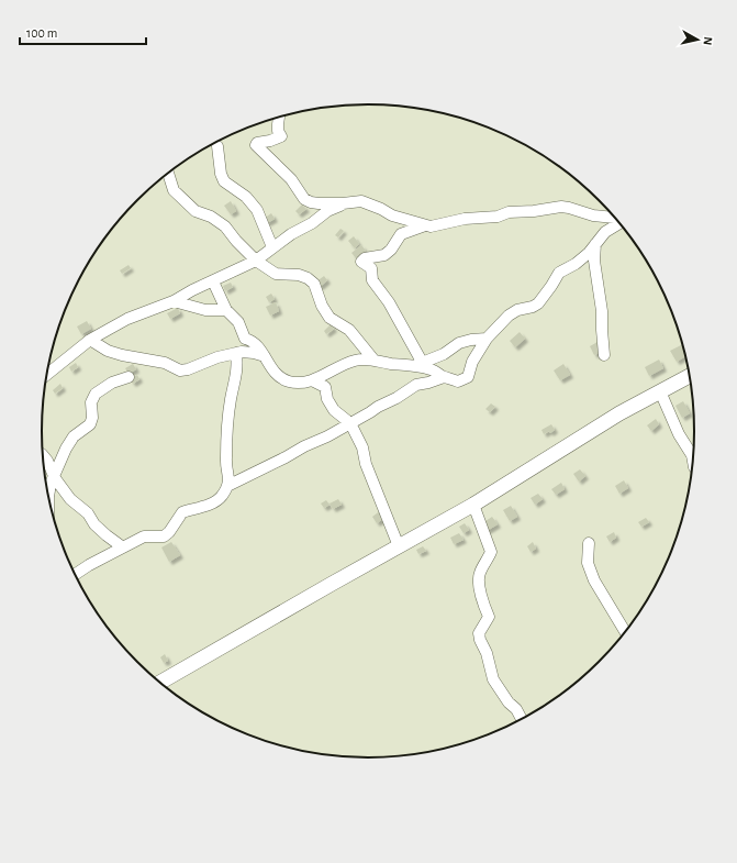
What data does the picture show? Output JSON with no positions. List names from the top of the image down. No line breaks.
{"scale_bar":"100 m","north":"right"}
